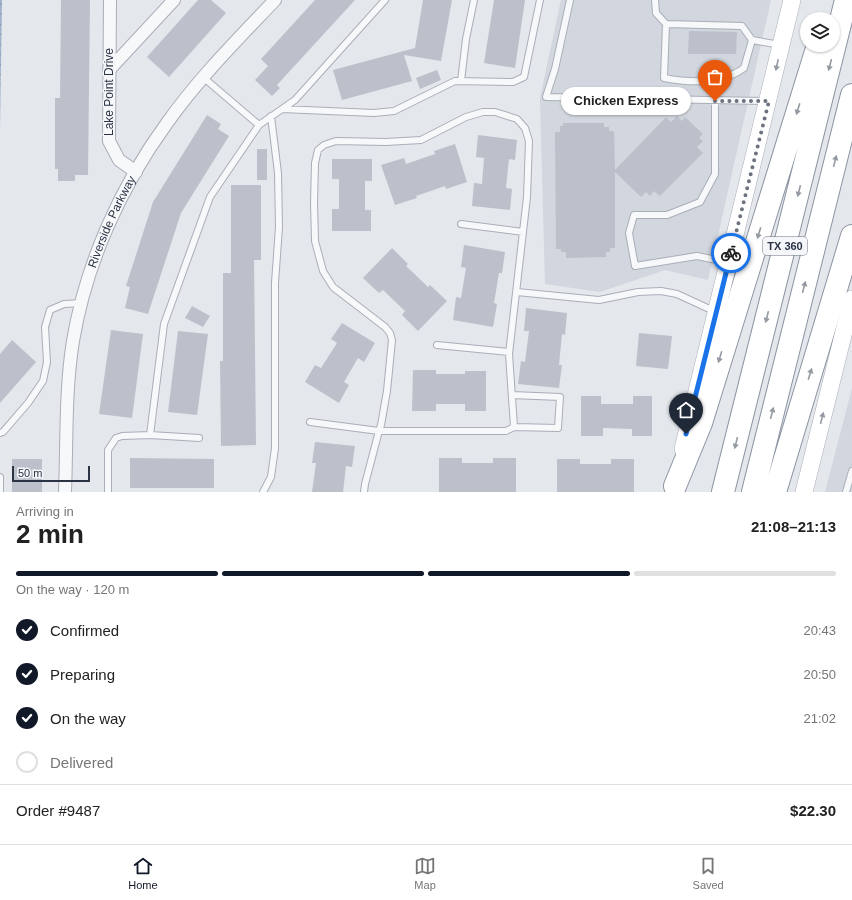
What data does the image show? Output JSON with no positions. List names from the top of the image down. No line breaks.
{"streets":{"highway":["TX 360"],"street":["Lake Point Drive","Riverside Parkway"]},"crossings":[["Lake Point Drive","Riverside Parkway"]],"places":["Chicken Express"],"scale_bar":"50 m","page":{"bubble":"Chicken Express","scale":"50 m","heading":["2 min","Arriving in","21:08–21:13"],"panel":["Order #9487","$22.30"],"bar":"On the way · 120 m","list":[["Confirmed","20:43"],["Preparing","20:50"],["On the way","21:02"],"Delivered"],"tabs":["Home","Map","Saved"]}}
